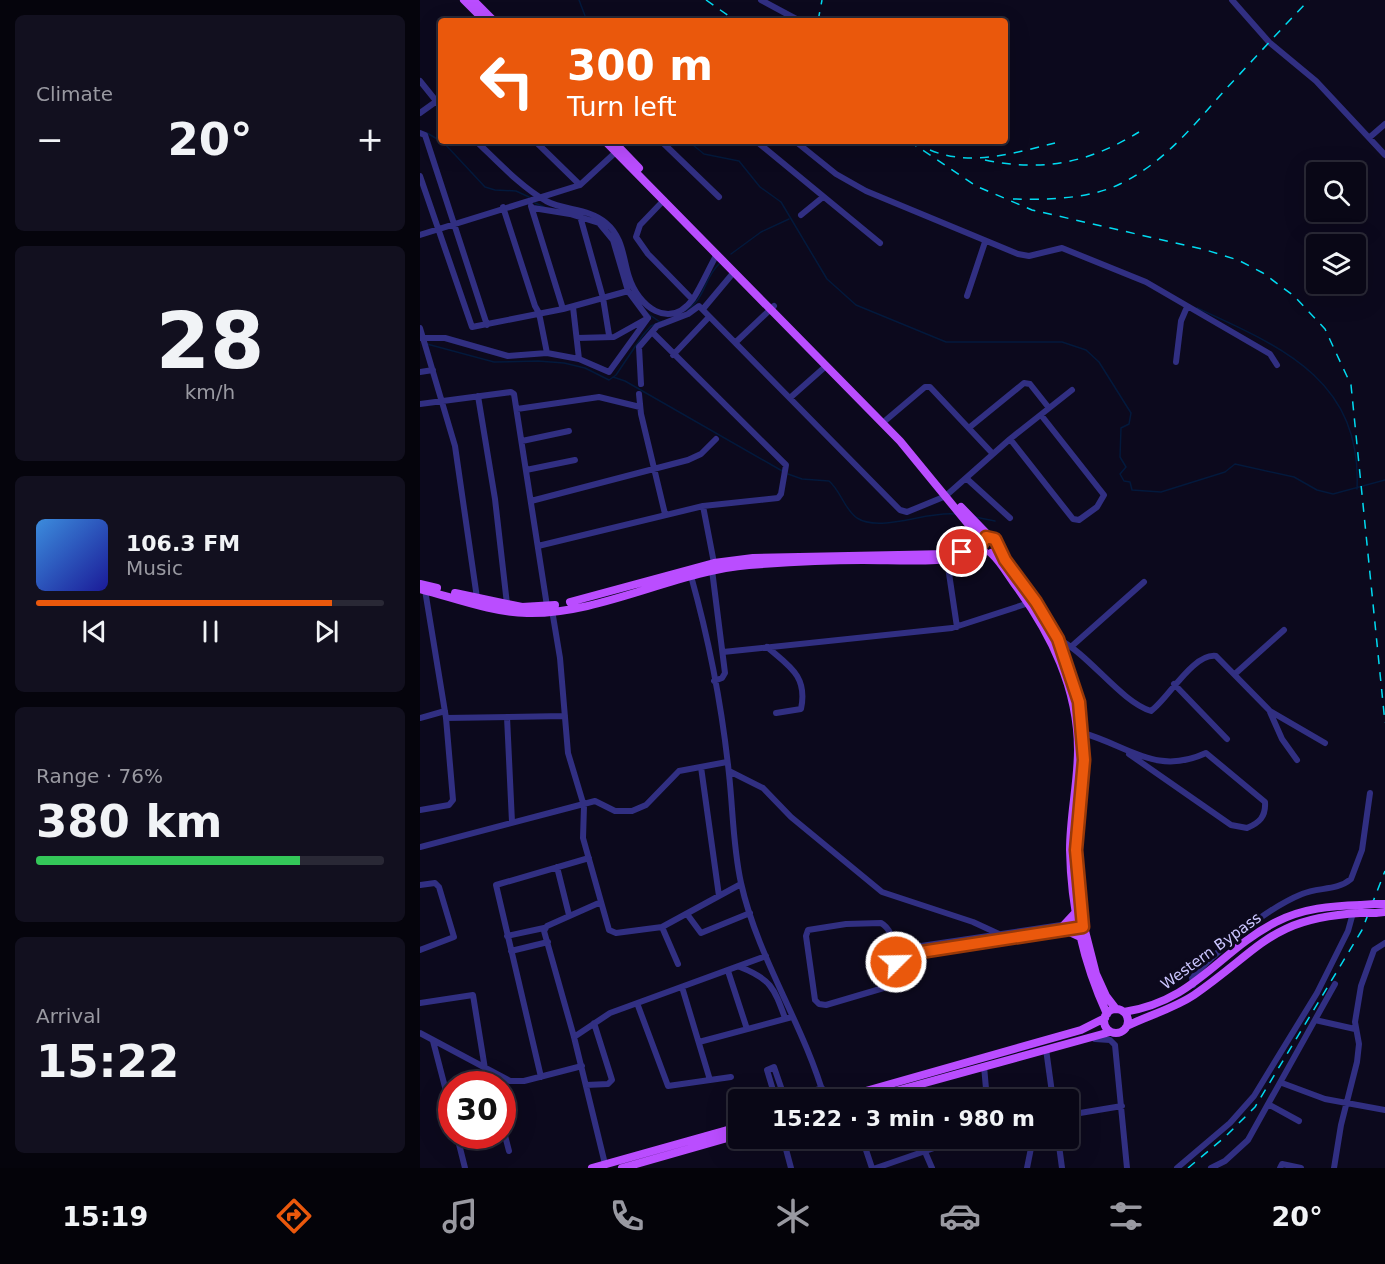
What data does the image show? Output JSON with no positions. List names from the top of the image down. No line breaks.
{"streets":{"main road":["Western Bypass"]},"page":{"tile":["Climate",["28","km/h"],["Range · 76%","380 km"],["Arrival","15:22"]],"turn":["300 m","Turn left"],"heat":["−","20°","+"],"song":["106.3 FM","Music"],"limit":"30","trip":"15:22 · 3 min · 980 m","tabs":["15:19","20°"]}}
